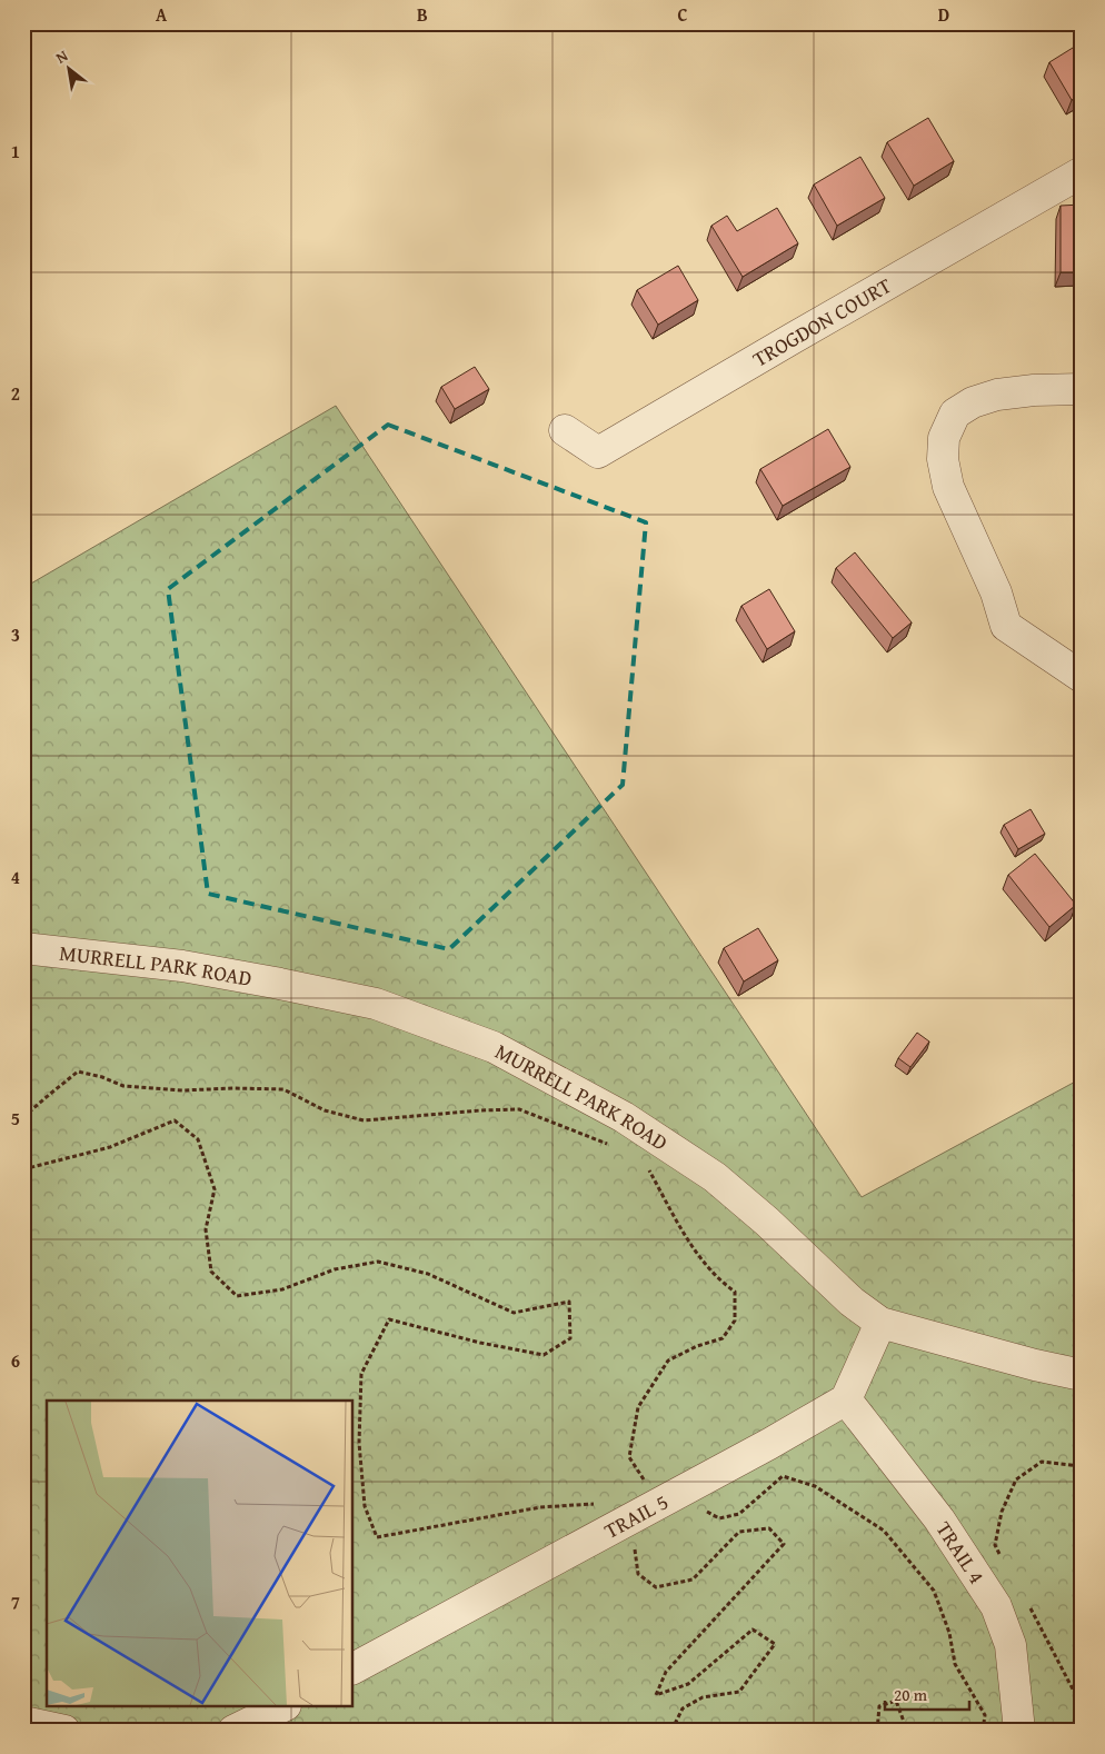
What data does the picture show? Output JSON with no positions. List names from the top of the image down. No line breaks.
{"streets":{"street":["TROGDON COURT","MURRELL PARK ROAD","TRAIL 5","TRAIL 4"]},"crossings":[["TRAIL 5","TRAIL 4"]],"scale_bar":"20 m","north":"top left","grid":{"columns":["A","B","C","D"],"rows":["1","2","3","4","5","6","7"]}}
